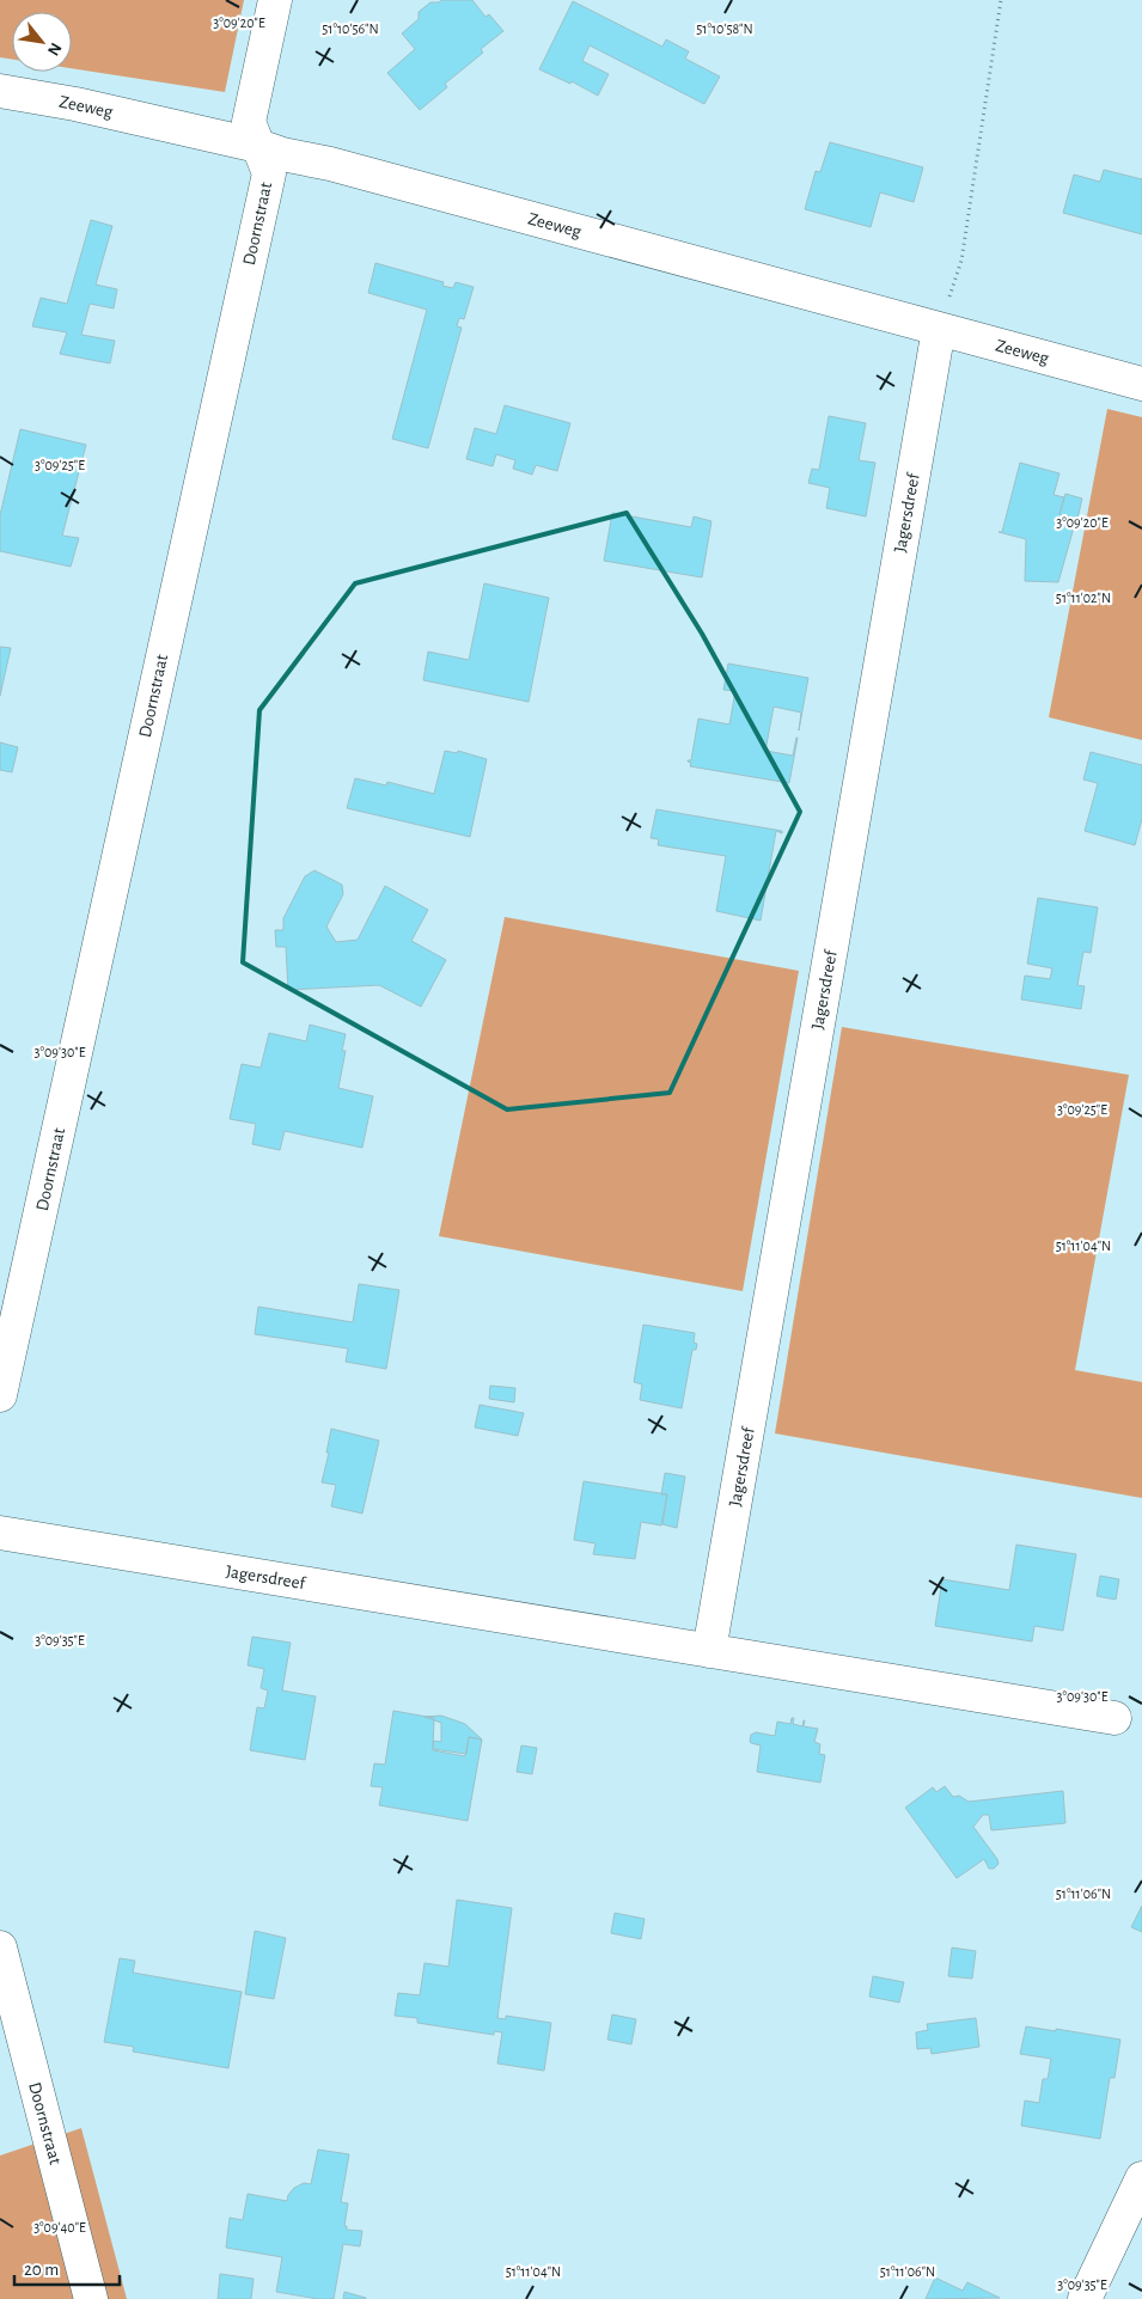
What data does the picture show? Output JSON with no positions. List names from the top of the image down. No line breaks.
{"streets":{"street":["Zeeweg","Doornstraat","Jagersdreef"]},"crossings":[["Zeeweg","Doornstraat"],["Zeeweg","Jagersdreef"]],"scale_bar":"20 m","north":"bottom right","coordinates":["3°09'20\"E","51°10'56\"N","51°10'58\"N","3°09'25\"E","51°11'02\"N","3°09'30\"E","51°11'04\"N","3°09'35\"E","51°11'06\"N","3°09'40\"E"]}
